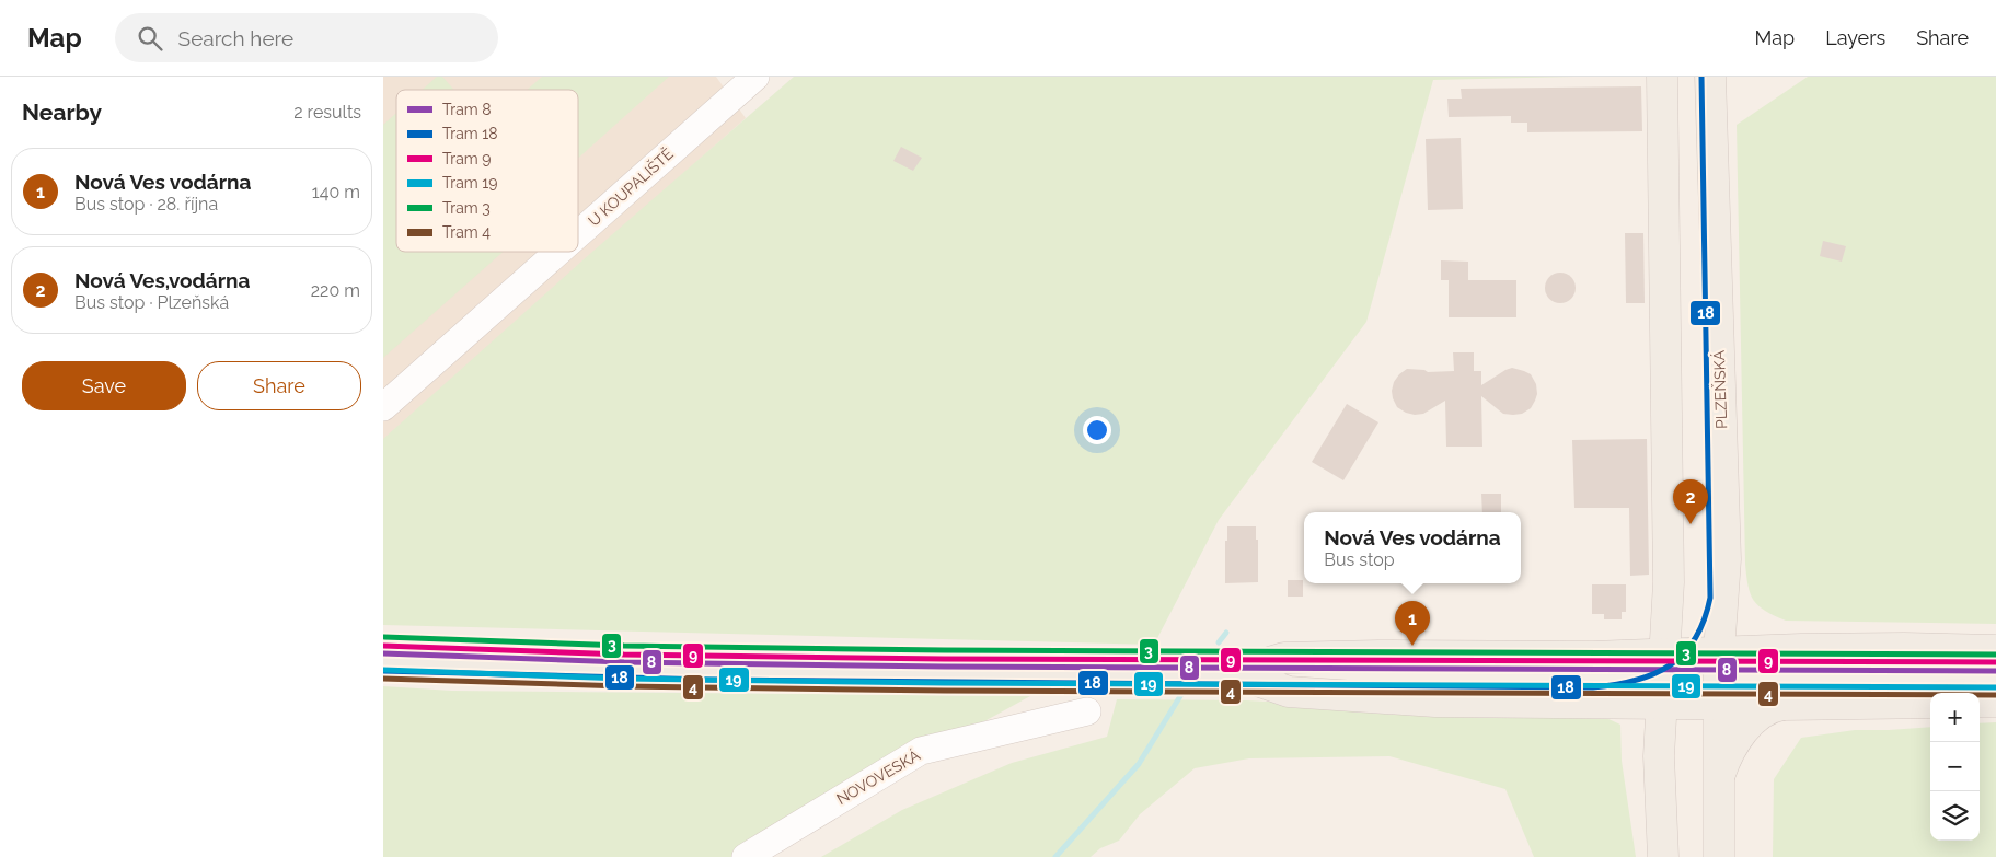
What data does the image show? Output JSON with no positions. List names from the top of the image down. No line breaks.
{"streets":{"main road":["PLZEŇSKÁ"],"street":["U KOUPALIŠTĚ","NOVOVESKÁ"]},"lines":["tram line 18","tram line 3","tram line 9","tram line 8","tram line 19","tram line 4"],"legend":["Tram 8","Tram 18","Tram 9","Tram 19","Tram 3","Tram 4"],"page":{"header":"Map","search":"Search here","nav":["Map","Layers","Share"],"heading":["Nearby","2 results"],"list":[{"mark":"1","name":"Nová Ves vodárna","note":"Bus stop · 28. října","value":"140 m"},{"mark":"2","name":"Nová Ves,vodárna","note":"Bus stop · Plzeňská","value":"220 m"}],"buttons":["Save","Share"],"pins":["2","1"],"popup":["Nová Ves vodárna","Bus stop"],"map_buttons":["+","−"]}}
